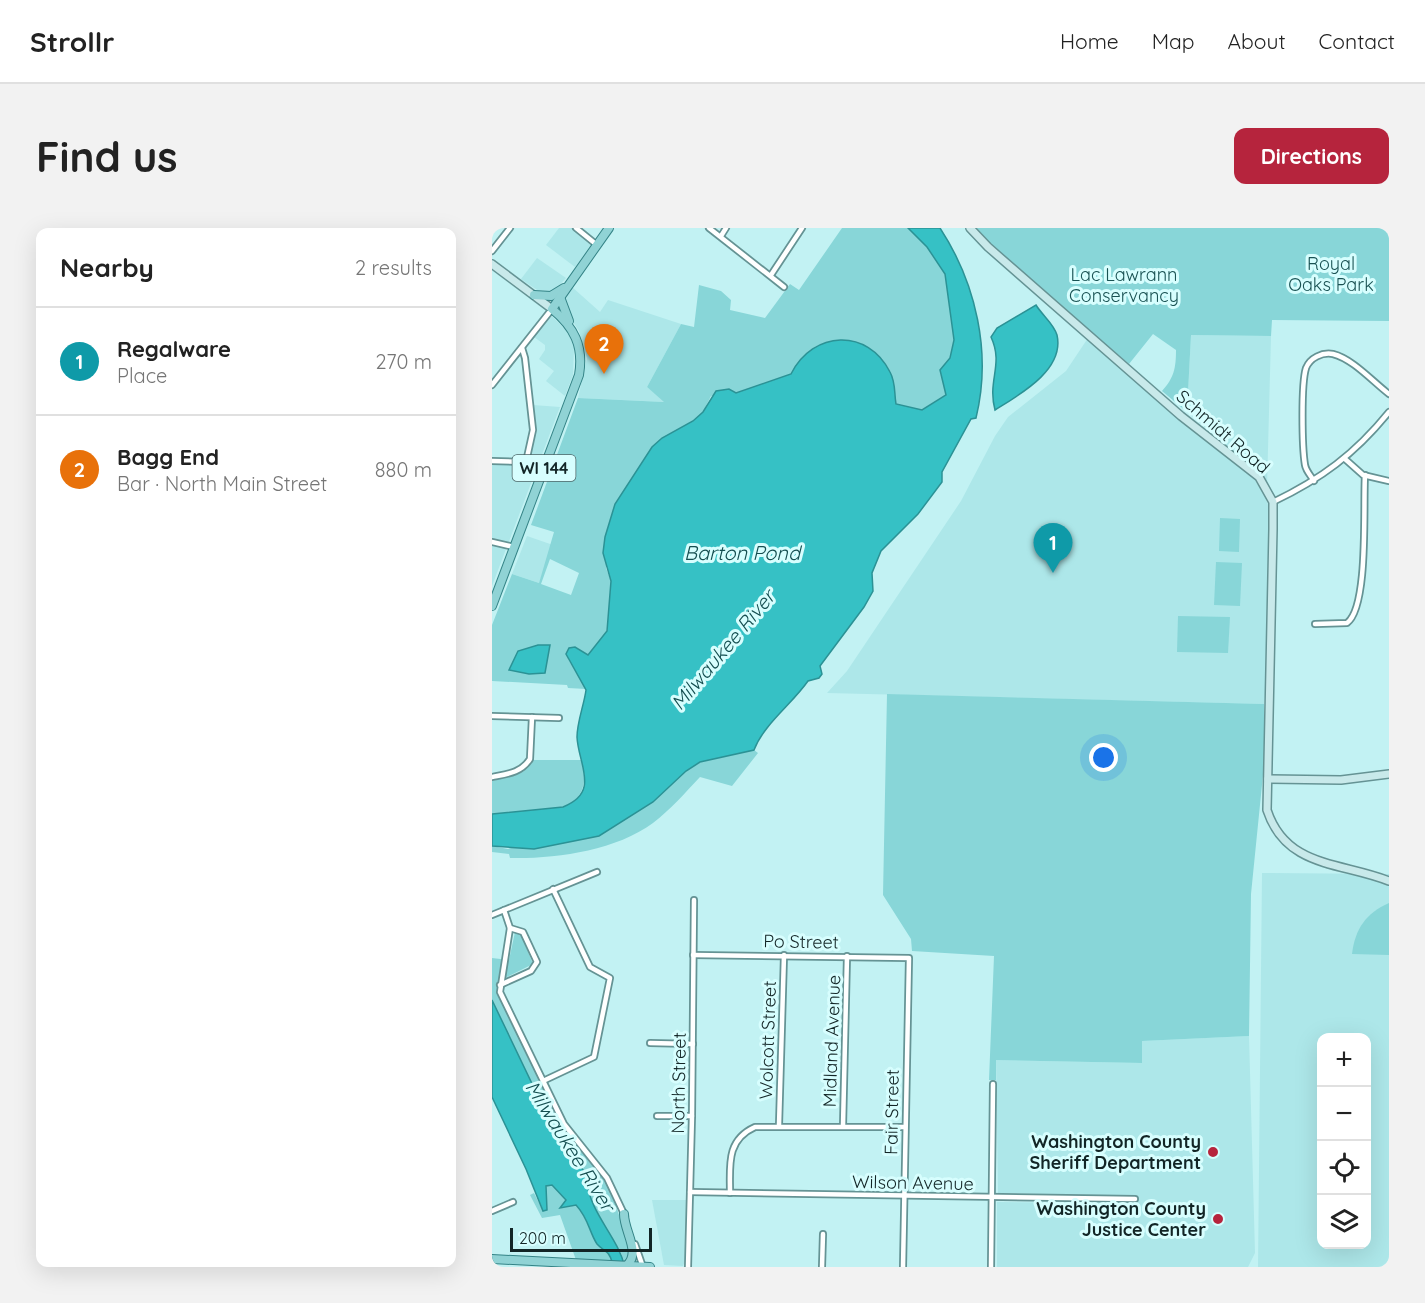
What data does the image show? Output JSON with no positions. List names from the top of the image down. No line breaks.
{"streets":{"main road":["WI 144"],"street":["Schmidt Road","Po Street","Wolcott Street","Midland Avenue","North Street","Fair Street","Wilson Avenue"]},"crossings":[["Po Street","Wolcott Street"],["Po Street","Midland Avenue"],["Po Street","North Street"],["Po Street","Fair Street"],["North Street","Wilson Avenue"],["Fair Street","Wilson Avenue"]],"water":["Barton Pond","Milwaukee River"],"parks":["Royal Oaks Park","Lac Lawrann Conservancy"],"places":["Washington County Sheriff Department","Washington County Justice Center"],"scale_bar":"200 m","page":{"header":"Strollr","nav":["Home","Map","About","Contact"],"buttons":"Directions","title":"Find us","heading":["Nearby","2 results"],"list":[{"mark":"1","name":"Regalware","note":"Place","value":"270 m"},{"mark":"2","name":"Bagg End","note":"Bar · North Main Street","value":"880 m"}],"pins":["2","1"],"map_buttons":["+","−"],"scale":"200 m"}}
